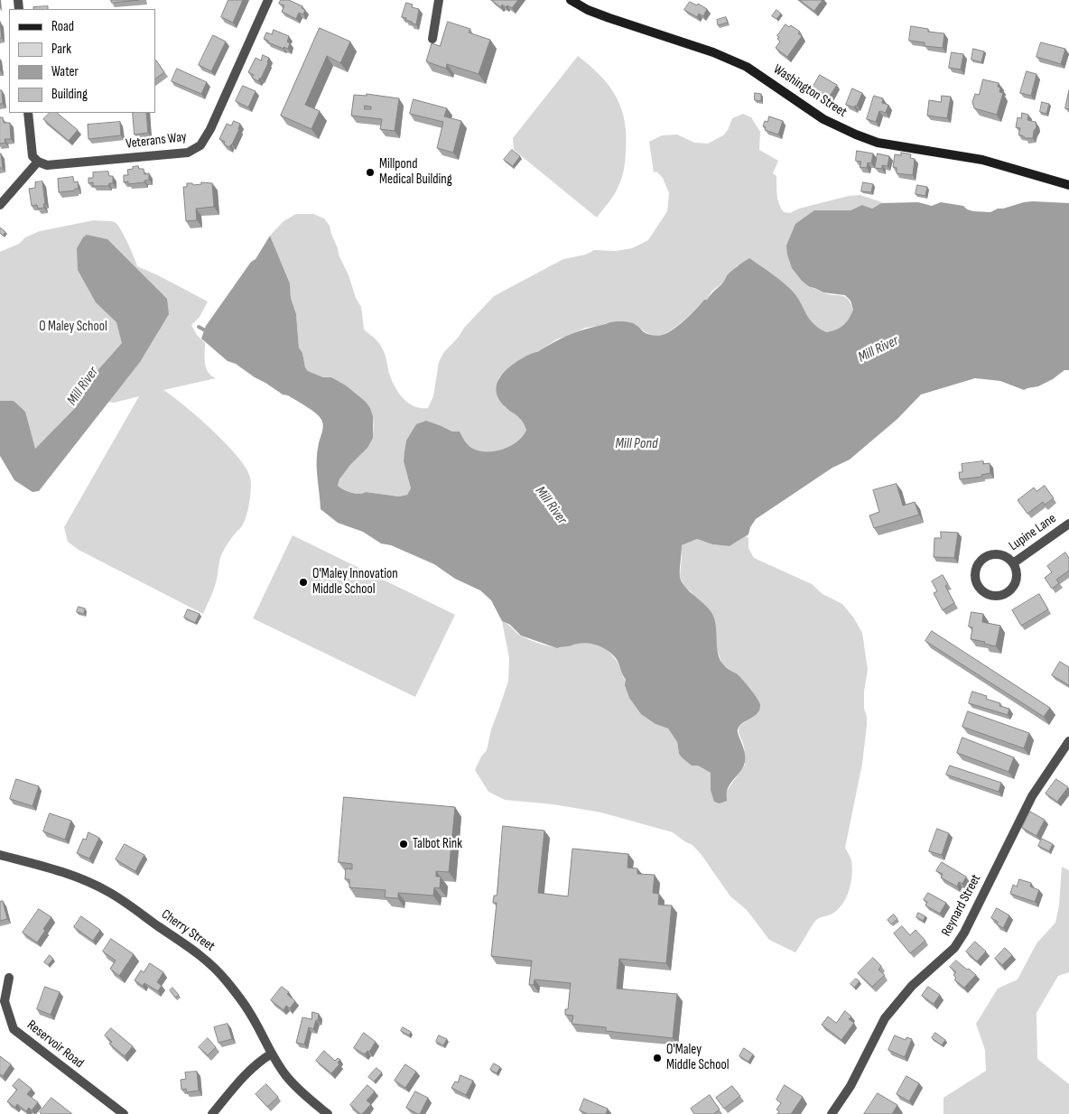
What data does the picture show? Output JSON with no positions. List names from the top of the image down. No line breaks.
{"streets":{"main road":["Washington Street"],"street":["Veterans Way","Lupine Lane","Reynard Street","Cherry Street","Reservoir Road"]},"water":["Mill River","Mill Pond"],"parks":["O Maley School"],"places":["Millpond Medical Building","O'Maley Innovation Middle School","Talbot Rink","O'Maley Middle School"],"legend":["Road","Park","Water","Building"]}
